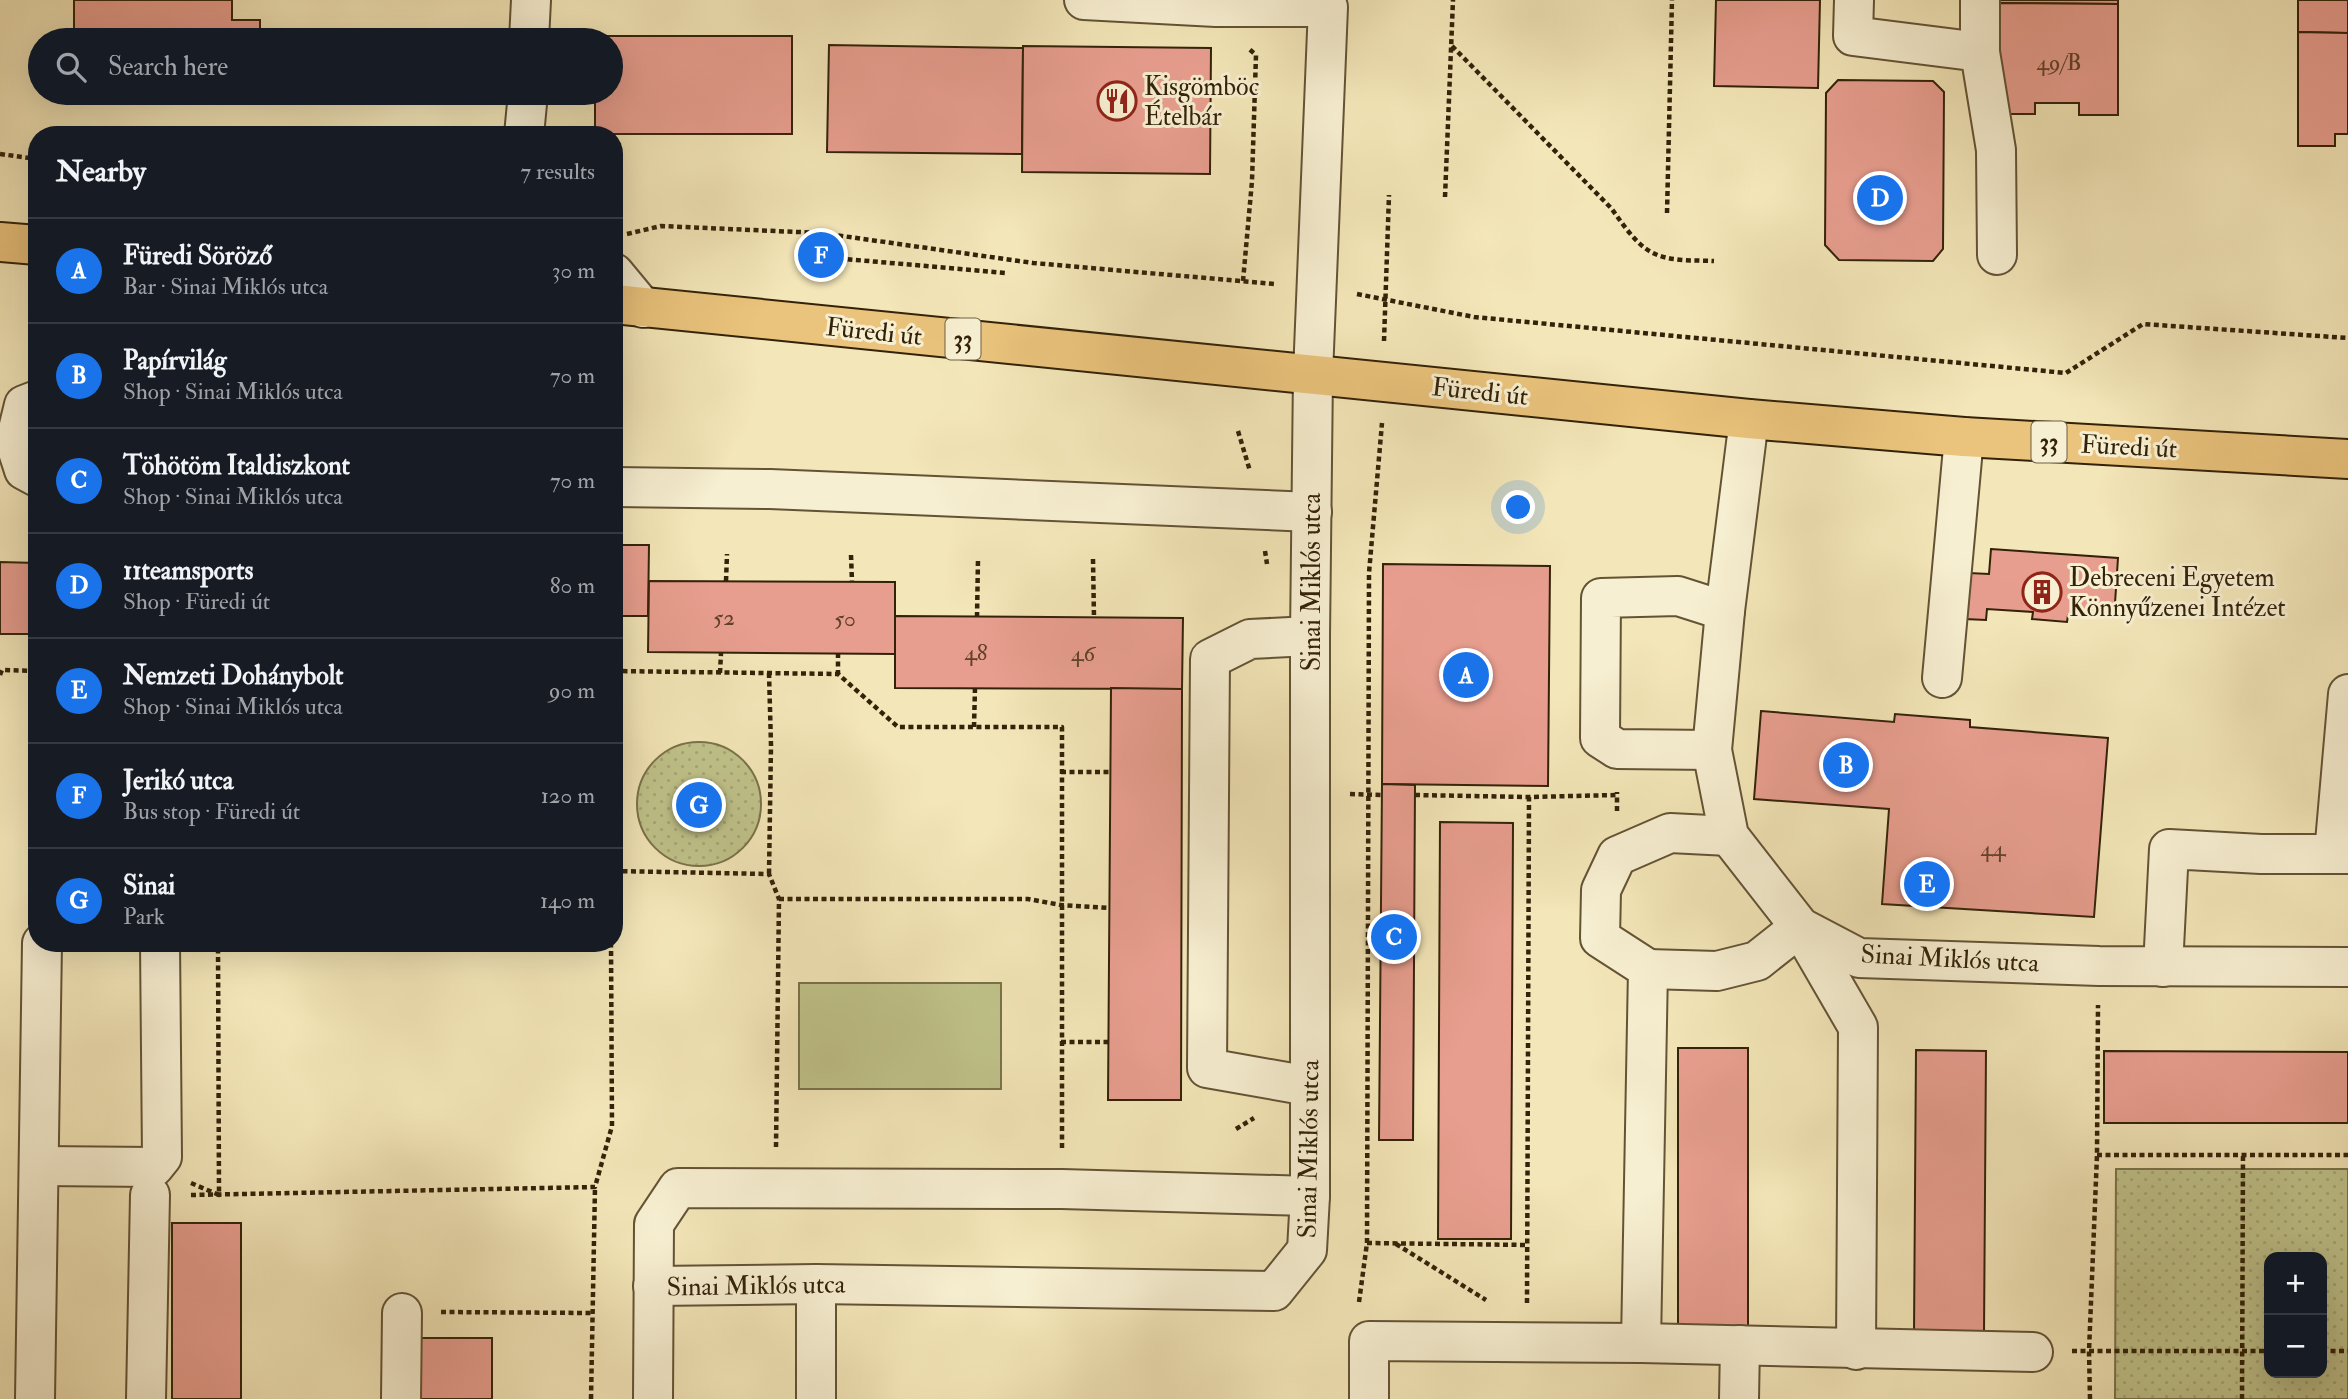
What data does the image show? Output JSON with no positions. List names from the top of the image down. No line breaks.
{"streets":{"main road":["Füredi út","33"],"street":["Sinai Miklós utca"]},"crossings":[["Füredi út","Sinai Miklós utca"]],"places":{"restaurant":["Kisgömböc Ételbár"],"building":["Debreceni Egyetem Könnyűzenei Intézet"]},"house_numbers":["49/B","52","50","48","46","44"],"page":{"search":"Search here","heading":["Nearby","7 results"],"pins":["D","F","A","B","G","E","C"],"list":[{"mark":"A","name":"Füredi Söröző","note":"Bar · Sinai Miklós utca","value":"30 m"},{"mark":"B","name":"Papírvilág","note":"Shop · Sinai Miklós utca","value":"70 m"},{"mark":"C","name":"Töhötöm Italdiszkont","note":"Shop · Sinai Miklós utca","value":"70 m"},{"mark":"D","name":"11teamsports","note":"Shop · Füredi út","value":"80 m"},{"mark":"E","name":"Nemzeti Dohánybolt","note":"Shop · Sinai Miklós utca","value":"90 m"},{"mark":"F","name":"Jerikó utca","note":"Bus stop · Füredi út","value":"120 m"},{"mark":"G","name":"Sinai","note":"Park","value":"140 m"}],"map_buttons":["+","−"]}}
